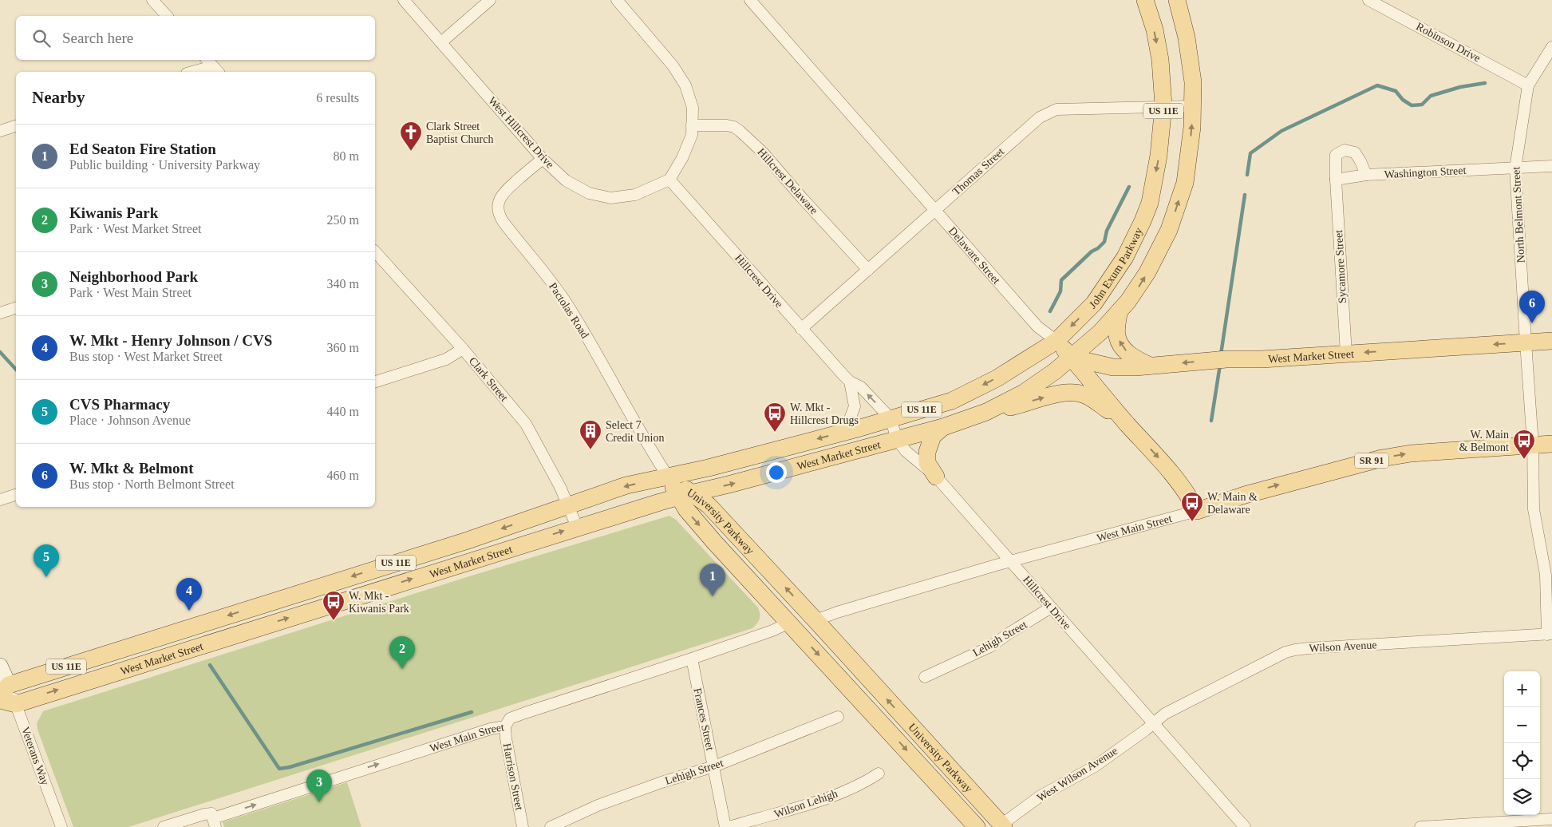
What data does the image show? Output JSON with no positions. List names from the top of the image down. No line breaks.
{"streets":{"main road":["US 11E","Delaware Street","John Exum Parkway","West Market Street","SR 91","University Parkway","West Main Street"],"street":["Robinson Drive","West Hillcrest Drive","Thomas Street","Washington Street","Hillcrest Delaware","North Belmont Street","Sycamore Street","Hillcrest Drive","Pactolas Road","Clark Street","Lehigh Street","Wilson Avenue","Frances Street","Veterans Way","West Wilson Avenue","Harrison Street","Wilson Lehigh"]},"crossings":[["Robinson Drive","North Belmont Street"],["US 11E","Thomas Street"],["US 11E","Delaware Street"],["US 11E","West Market Street"],["West Hillcrest Drive","Hillcrest Drive"],["West Hillcrest Drive","Pactolas Road"],["Thomas Street","Hillcrest Delaware"],["Thomas Street","Delaware Street"],["Thomas Street","John Exum Parkway"],["Thomas Street","Hillcrest Drive"],["Washington Street","North Belmont Street"],["Washington Street","Sycamore Street"],["North Belmont Street","West Market Street"],["North Belmont Street","West Main Street"],["North Belmont Street","Wilson Avenue"],["Delaware Street","John Exum Parkway"],["Delaware Street","West Market Street"],["Delaware Street","West Main Street"],["John Exum Parkway","Hillcrest Drive"],["John Exum Parkway","West Market Street"],["Sycamore Street","West Market Street"],["Hillcrest Drive","West Market Street"],["Hillcrest Drive","West Main Street"],["Hillcrest Drive","Lehigh Street"],["Hillcrest Drive","Wilson Avenue"],["Hillcrest Drive","West Wilson Avenue"],["Pactolas Road","West Market Street"],["Pactolas Road","University Parkway"],["West Market Street","Clark Street"],["West Market Street","University Parkway"],["West Market Street","Veterans Way"],["University Parkway","West Main Street"],["University Parkway","West Wilson Avenue"],["West Main Street","Frances Street"],["West Main Street","Harrison Street"],["Lehigh Street","Frances Street"],["Wilson Avenue","West Wilson Avenue"]],"one_way":["West Main Street"],"places":{"church":["Clark Street Baptist Church"],"bus stop":["W. Mkt - Hillcrest Drugs","W. Main & Belmont","W. Main & Delaware","W. Mkt - Kiwanis Park"],"building":["Select 7 Credit Union"]},"page":{"search":"Search here","heading":["Nearby","6 results"],"list":[{"mark":"1","name":"Ed Seaton Fire Station","note":"Public building · University Parkway","value":"80 m"},{"mark":"2","name":"Kiwanis Park","note":"Park · West Market Street","value":"250 m"},{"mark":"3","name":"Neighborhood Park","note":"Park · West Main Street","value":"340 m"},{"mark":"4","name":"W. Mkt - Henry Johnson / CVS","note":"Bus stop · West Market Street","value":"360 m"},{"mark":"5","name":"CVS Pharmacy","note":"Place · Johnson Avenue","value":"440 m"},{"mark":"6","name":"W. Mkt & Belmont","note":"Bus stop · North Belmont Street","value":"460 m"}],"pins":["6","5","1","4","2","3"],"map_buttons":["+","−"]}}
